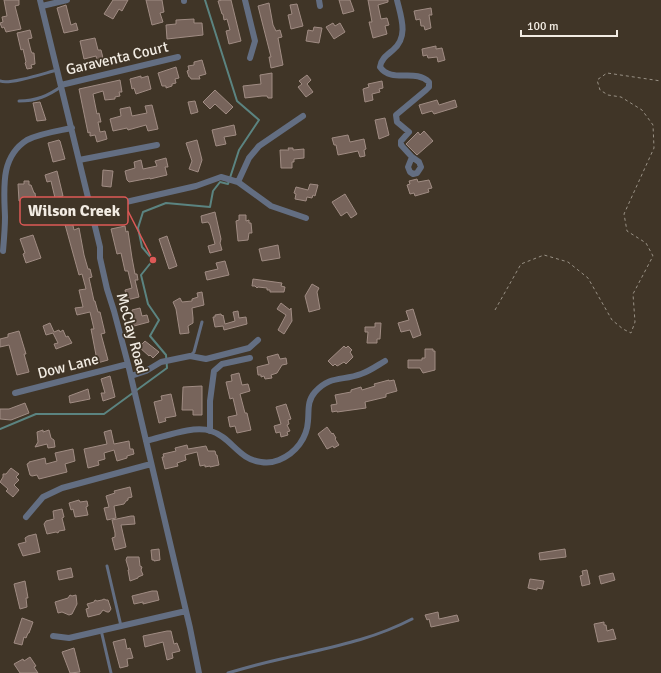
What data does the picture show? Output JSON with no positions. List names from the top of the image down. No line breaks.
{"streets":{"street":["Garaventa Court","McClay Road","Dow Lane"]},"crossings":[["Garaventa Court","McClay Road"],["McClay Road","Dow Lane"]],"places":["Wilson Creek"],"scale_bar":"100 m"}
